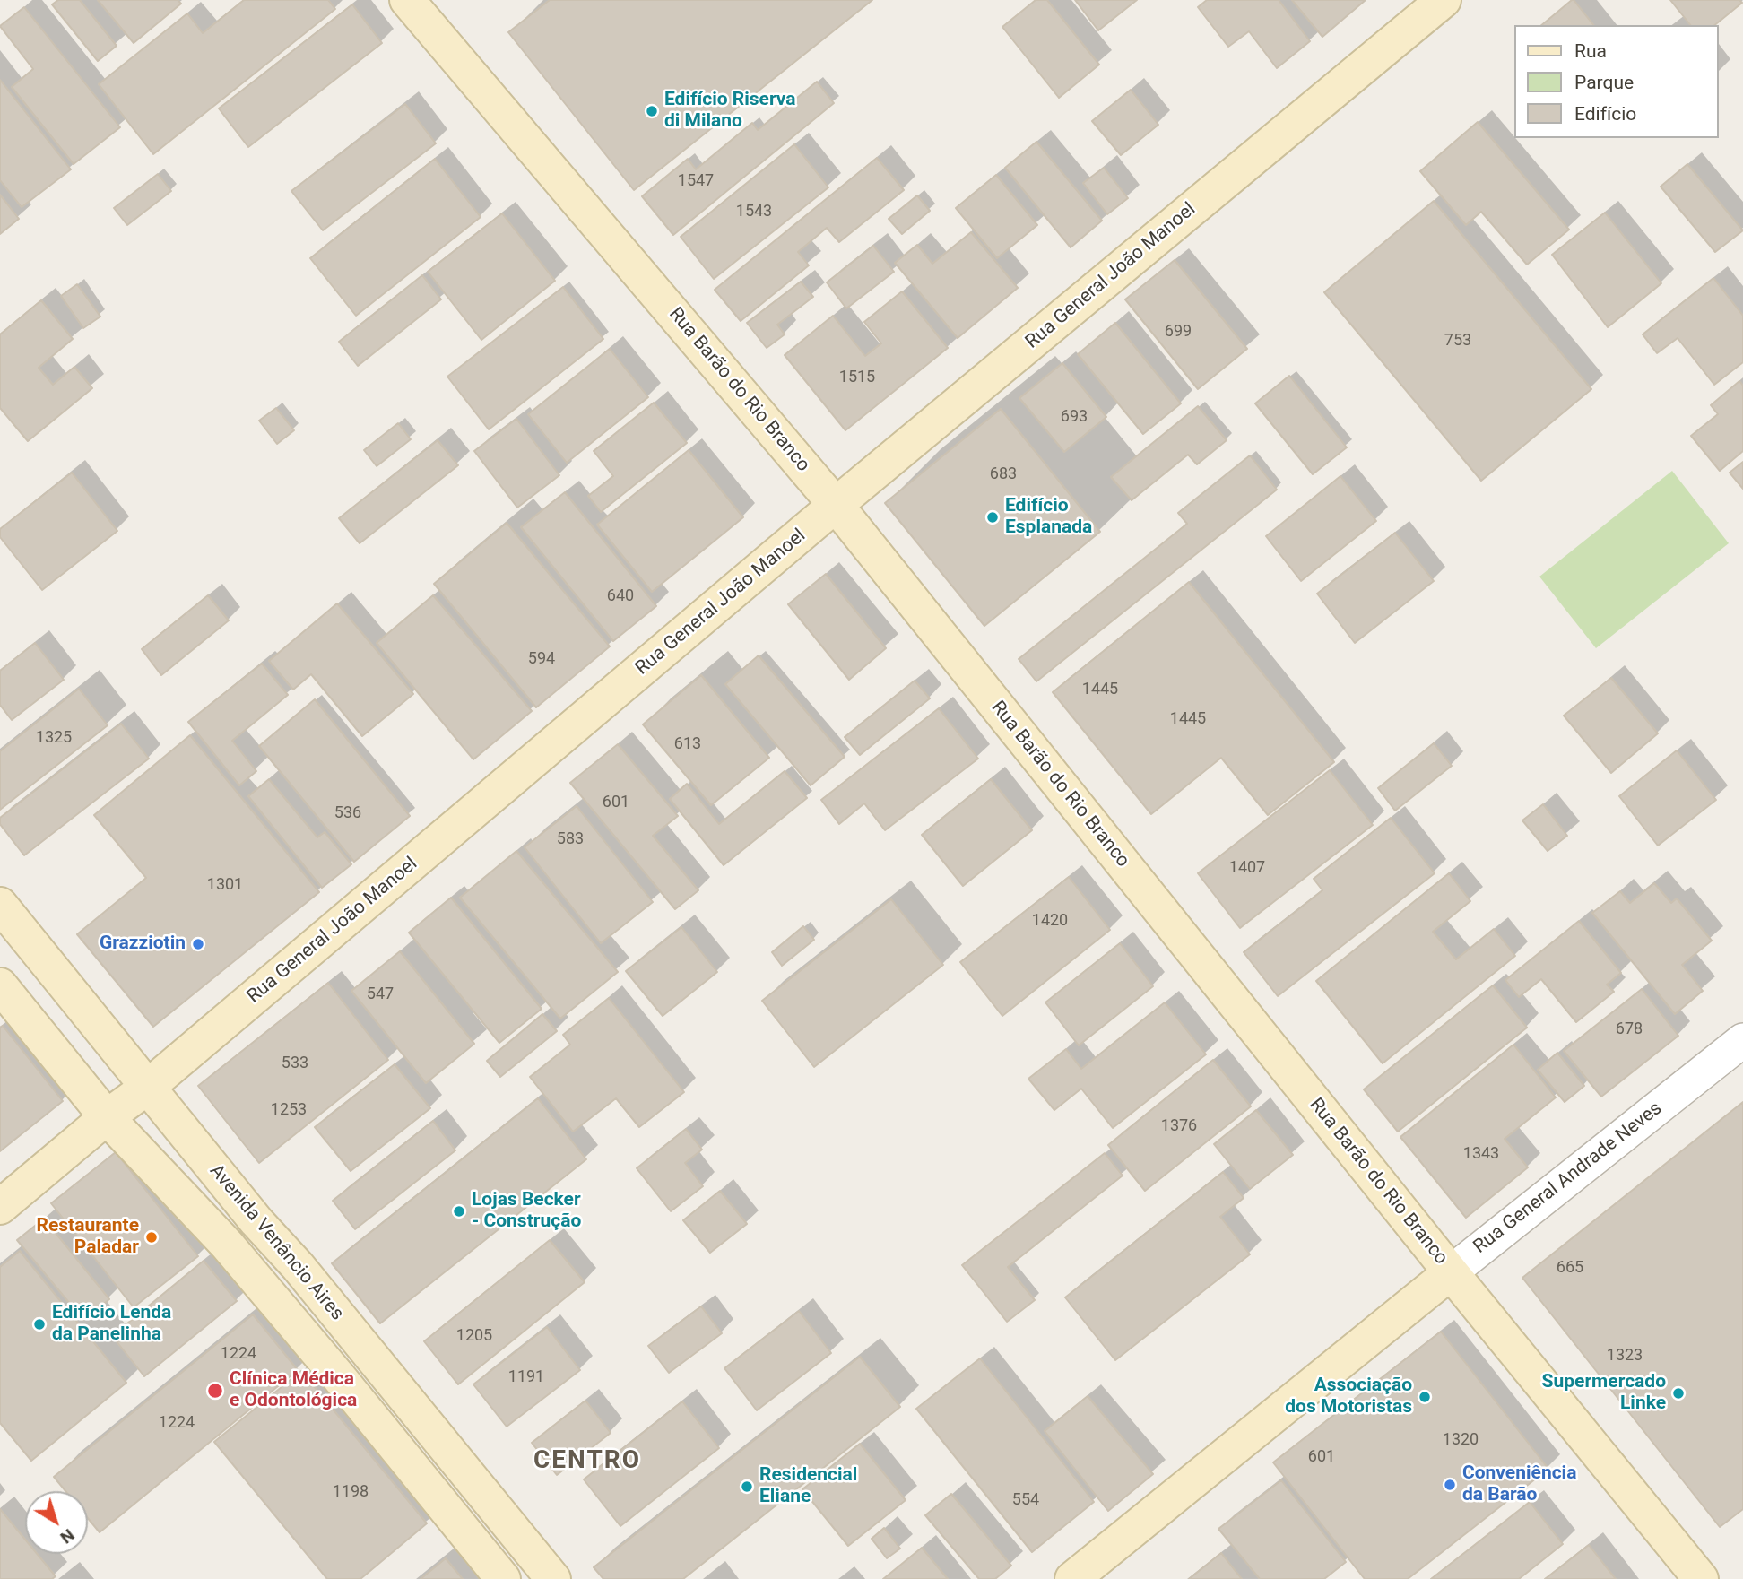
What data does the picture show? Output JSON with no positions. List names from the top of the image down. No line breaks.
{"streets":{"main road":["Rua General João Manoel","Rua Barão do Rio Branco","Rua General Andrade Neves","Avenida Venâncio Aires"]},"crossings":[["Rua General João Manoel","Rua Barão do Rio Branco"],["Rua General João Manoel","Avenida Venâncio Aires"],["Rua Barão do Rio Branco","Rua General Andrade Neves"]],"districts":["CENTRO"],"places":["Edifício Riserva di Milano","Edifício Esplanada","Grazziotin","Lojas Becker - Construção","Restaurante Paladar","Edifício Lenda da Panelinha","Clínica Médica e Odontológica","Supermercado Linke","Associação dos Motoristas","Conveniência da Barão","Residencial Eliane"],"house_numbers":["1547","1543","699","753","1515","693","683","640","594","1445","1445","1325","613","601","536","583","1407","1301","1420","547","678","533","1253","1376","1343","665","1205","1224","1323","1191","1224","1320","601","1198","554"],"legend":["Rua","Parque","Edifício"],"north":"bottom right"}
